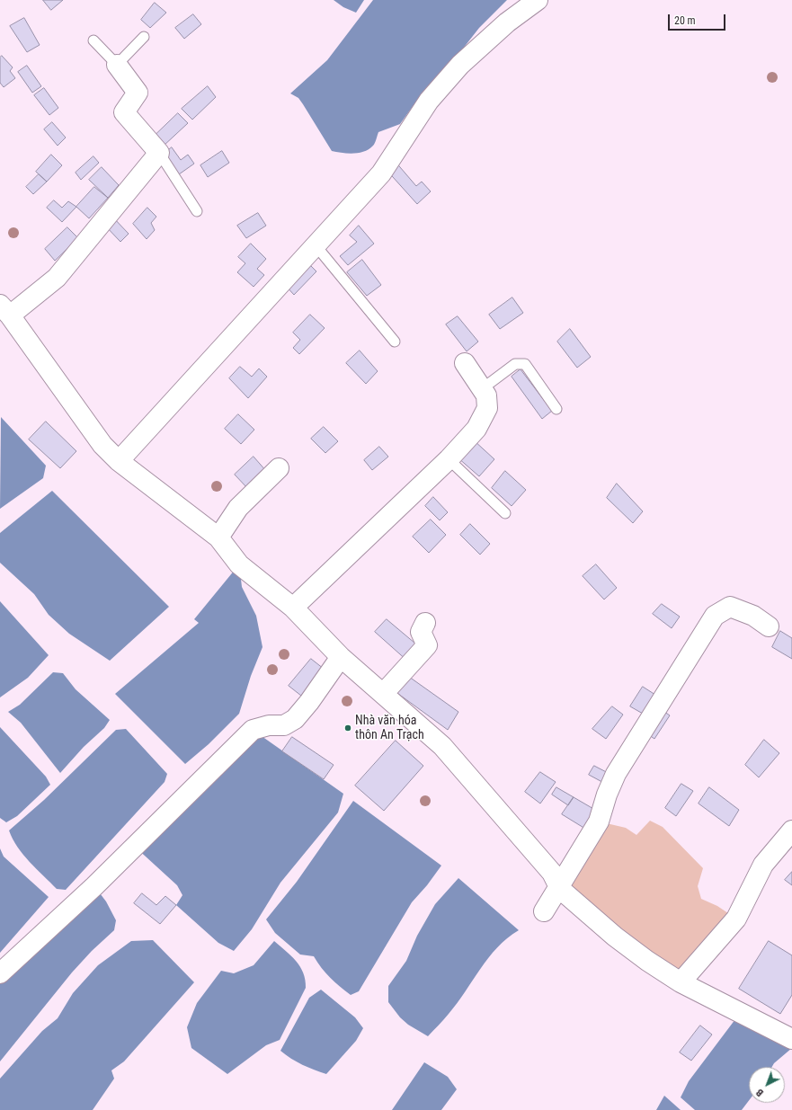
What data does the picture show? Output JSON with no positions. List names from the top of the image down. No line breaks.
{"places":["Nhà văn hóa thôn An Trạch"],"scale_bar":"20 m","north":"bottom left"}
